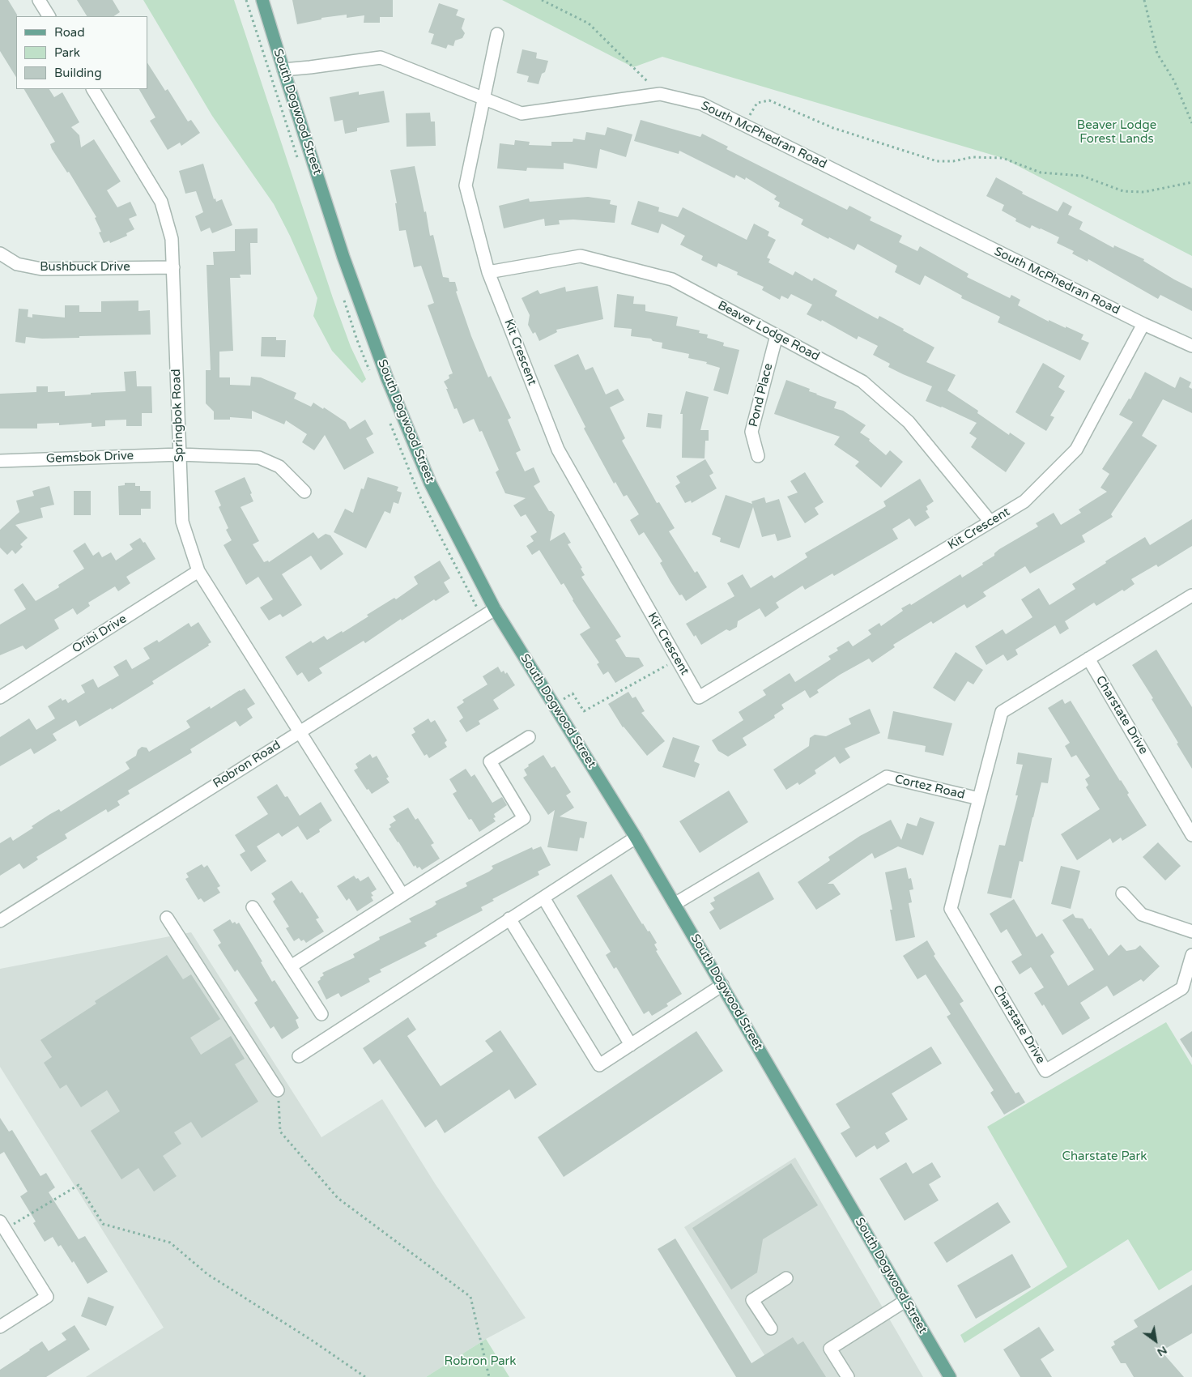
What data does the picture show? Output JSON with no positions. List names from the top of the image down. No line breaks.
{"streets":{"main road":["South Dogwood Street"],"street":["South McPhedran Road","Bushbuck Drive","Beaver Lodge Road","Kit Crescent","Pond Place","Springbok Road","Gemsbok Drive","Oribi Drive","Charstate Drive","Robron Road","Cortez Road"]},"crossings":[["South Dogwood Street","South McPhedran Road"],["South Dogwood Street","Robron Road"],["South Dogwood Street","Cortez Road"],["South McPhedran Road","Kit Crescent"],["Bushbuck Drive","Springbok Road"],["Beaver Lodge Road","Kit Crescent"],["Beaver Lodge Road","Pond Place"],["Springbok Road","Gemsbok Drive"],["Springbok Road","Oribi Drive"],["Springbok Road","Robron Road"],["Charstate Drive","Cortez Road"]],"parks":["Beaver Lodge Forest Lands","Charstate Park","Robron Park"],"legend":["Road","Park","Building"],"north":"bottom right"}
